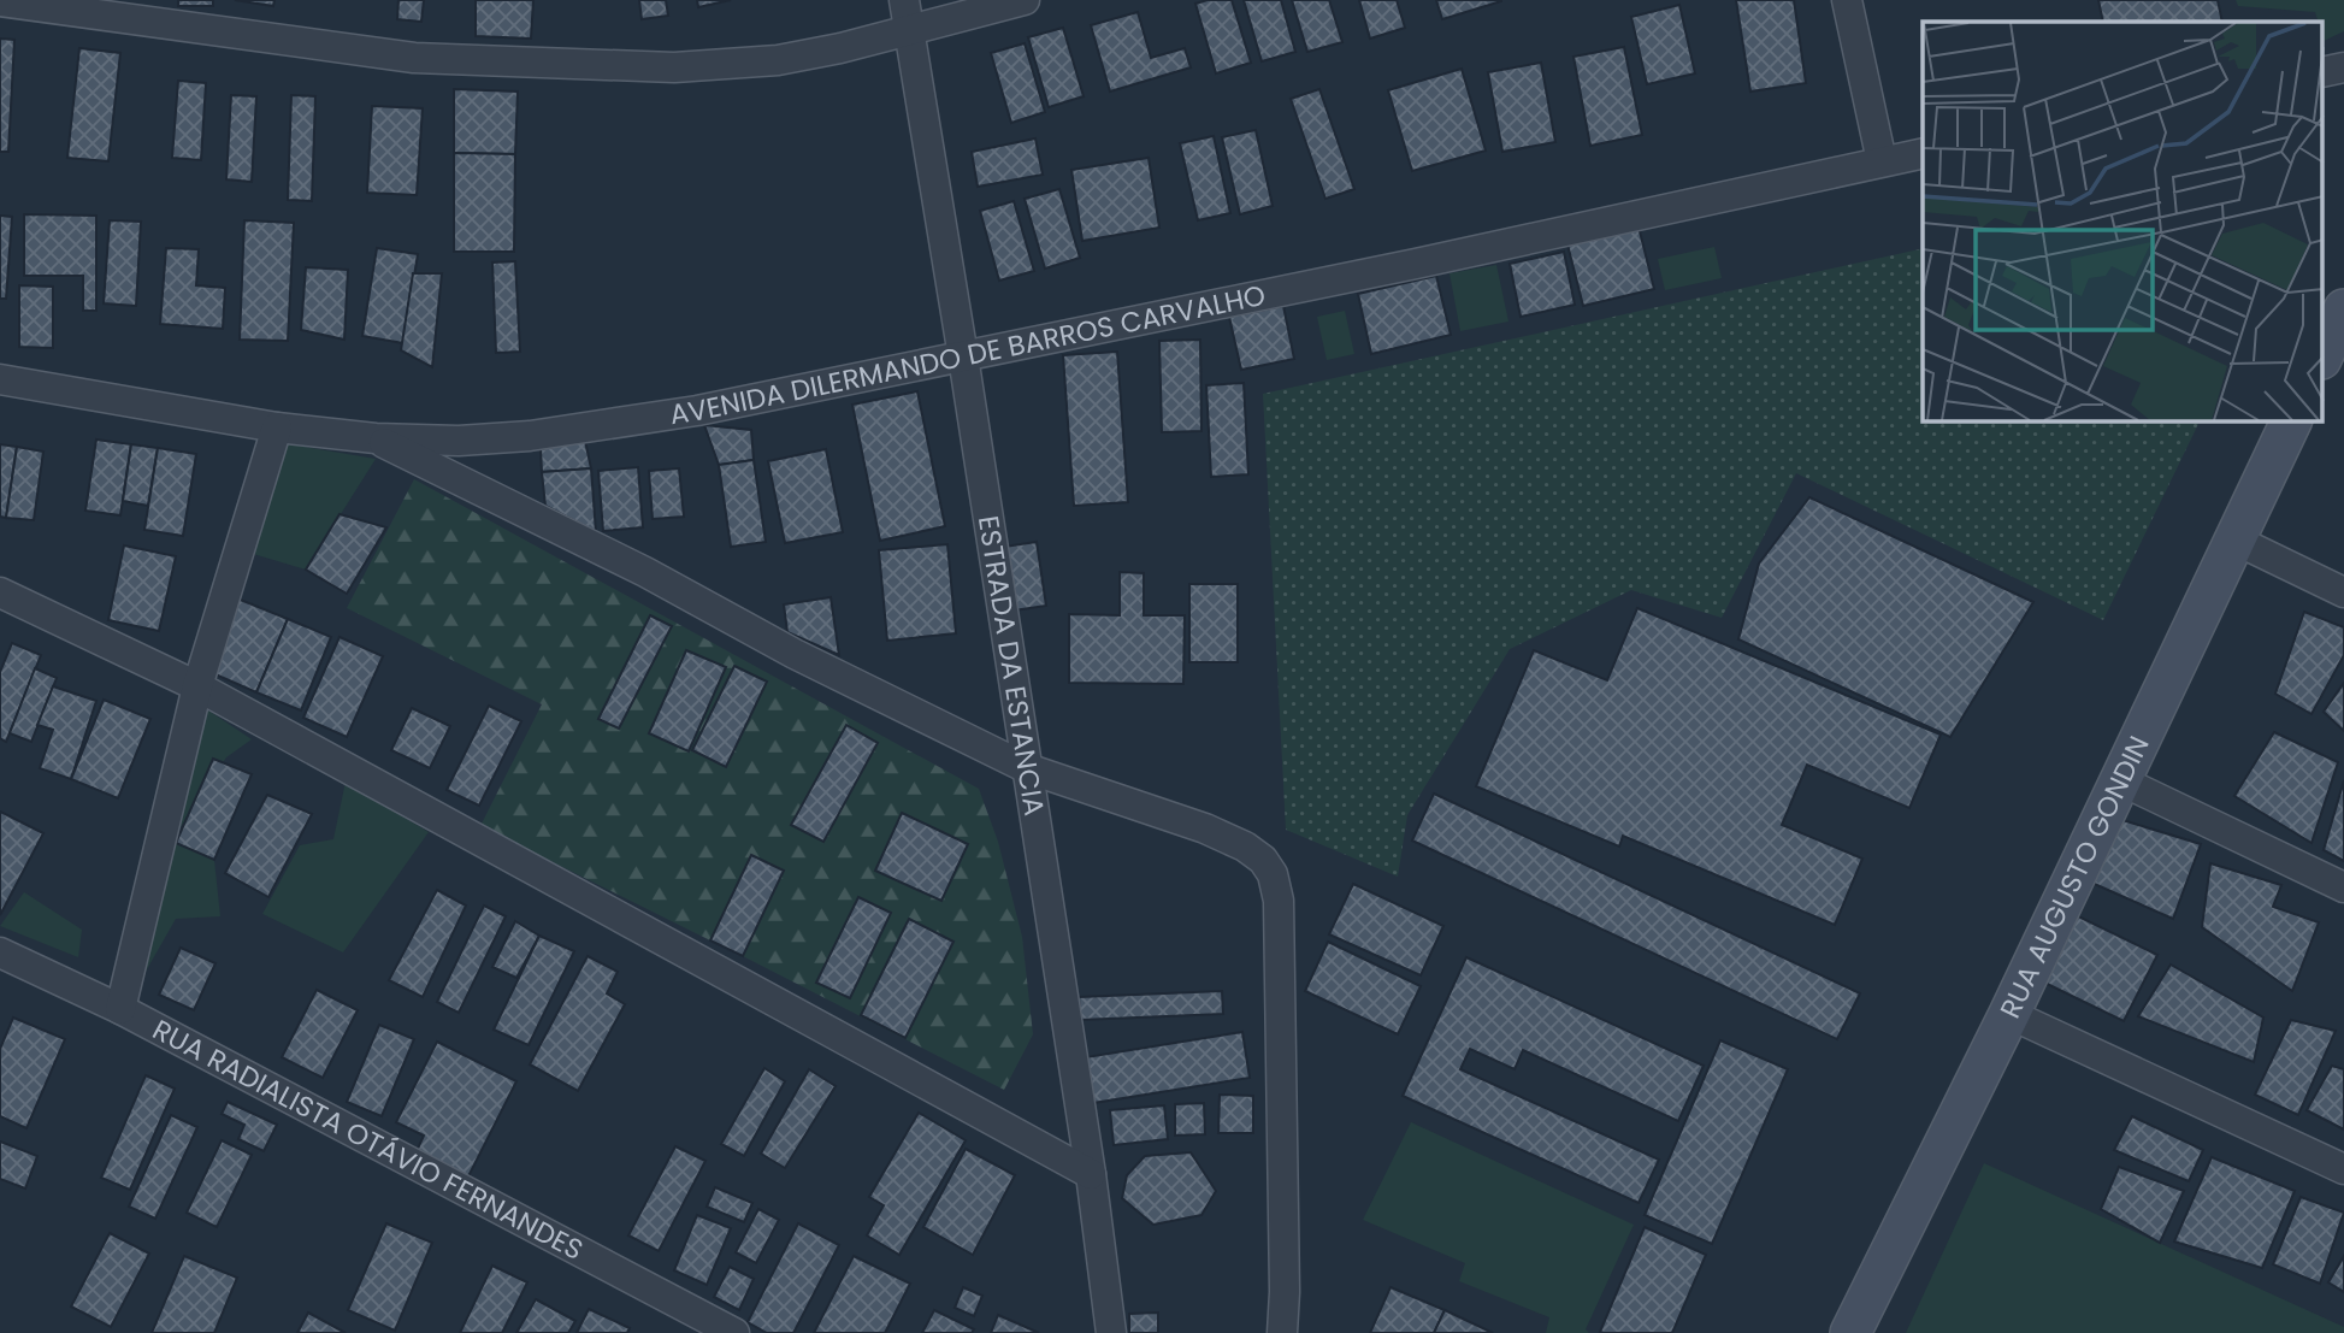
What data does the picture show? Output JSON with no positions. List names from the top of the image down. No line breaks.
{"streets":{"street":["AVENIDA DILERMANDO DE BARROS CARVALHO","ESTRADA DA ESTANCIA","RUA AUGUSTO GONDIN","RUA RADIALISTA OTÁVIO FERNANDES"]},"crossings":[["AVENIDA DILERMANDO DE BARROS CARVALHO","ESTRADA DA ESTANCIA"]]}
